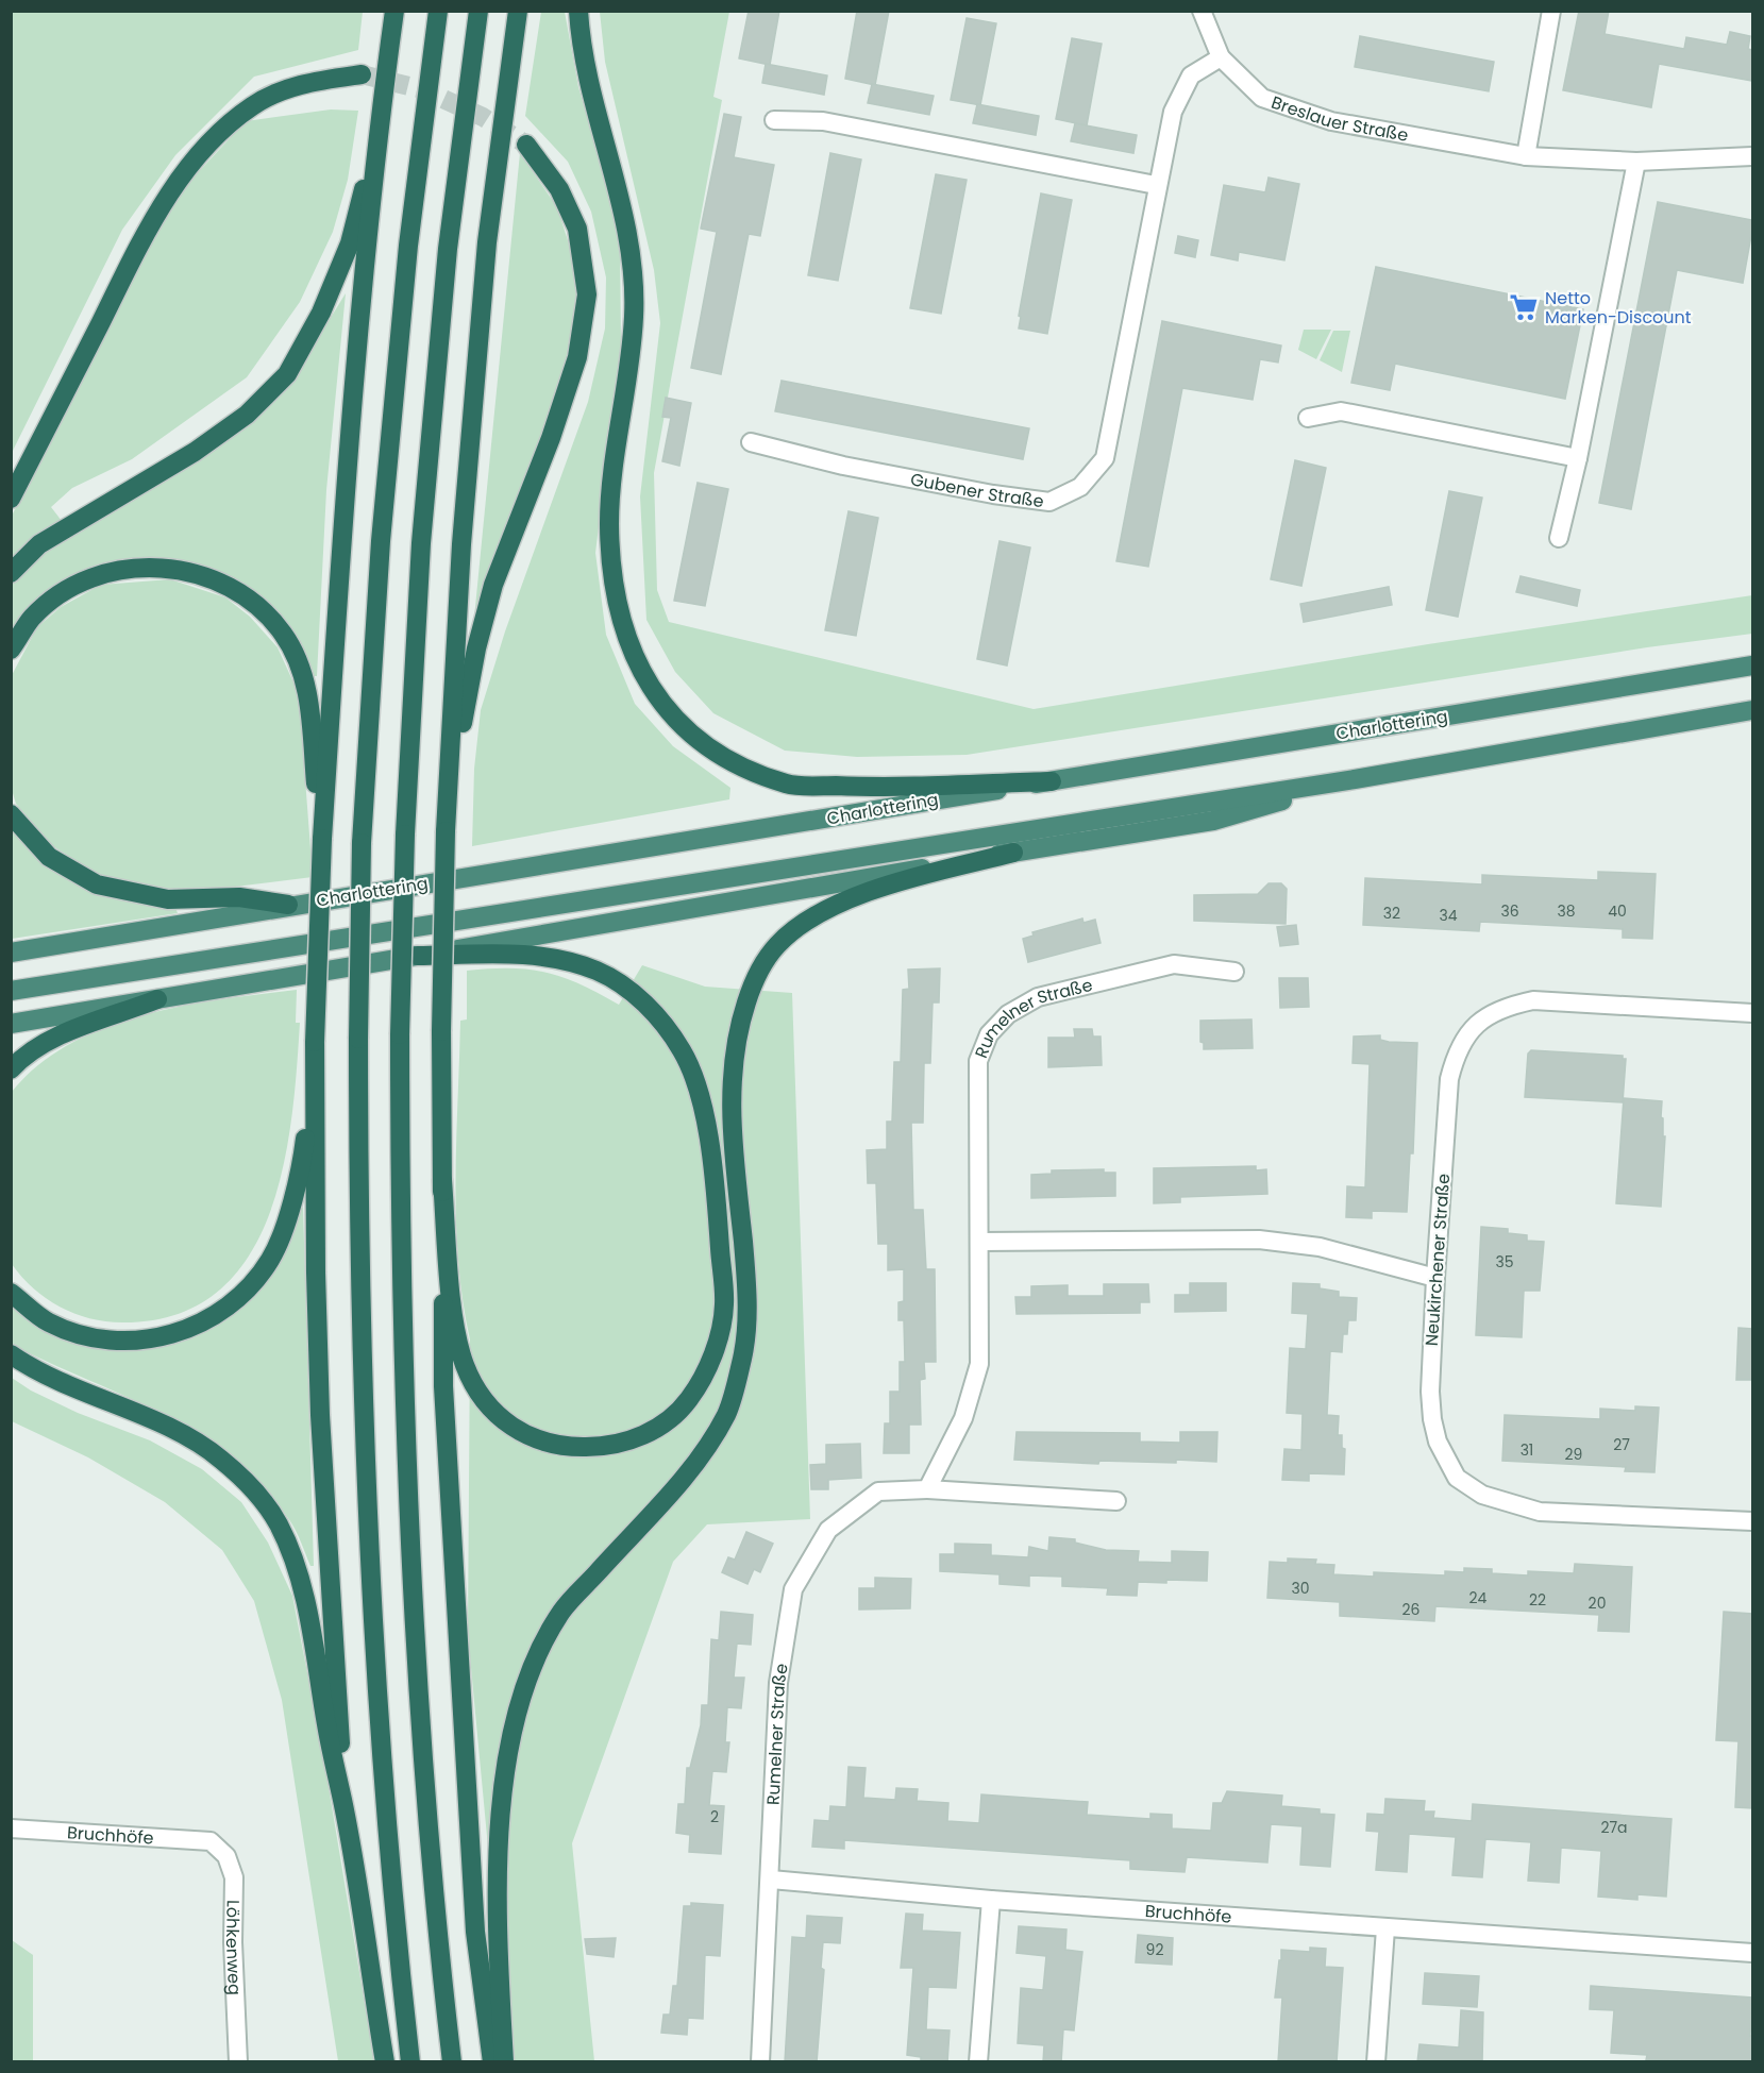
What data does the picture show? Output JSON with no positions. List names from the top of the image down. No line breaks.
{"streets":{"highway":["Charlottering"],"street":["Breslauer Straße","Gubener Straße","Rumelner Straße","Neukirchener Straße","Bruchhöfe","Löhkenweg"]},"crossings":[["Breslauer Straße","Gubener Straße"],["Rumelner Straße","Bruchhöfe"],["Bruchhöfe","Löhkenweg"]],"places":{"supermarket":["Netto Marken-Discount"]},"house_numbers":["36","38","40","32","34","35","27","31","29","30","24","22","20","26","2","27a","92"]}
